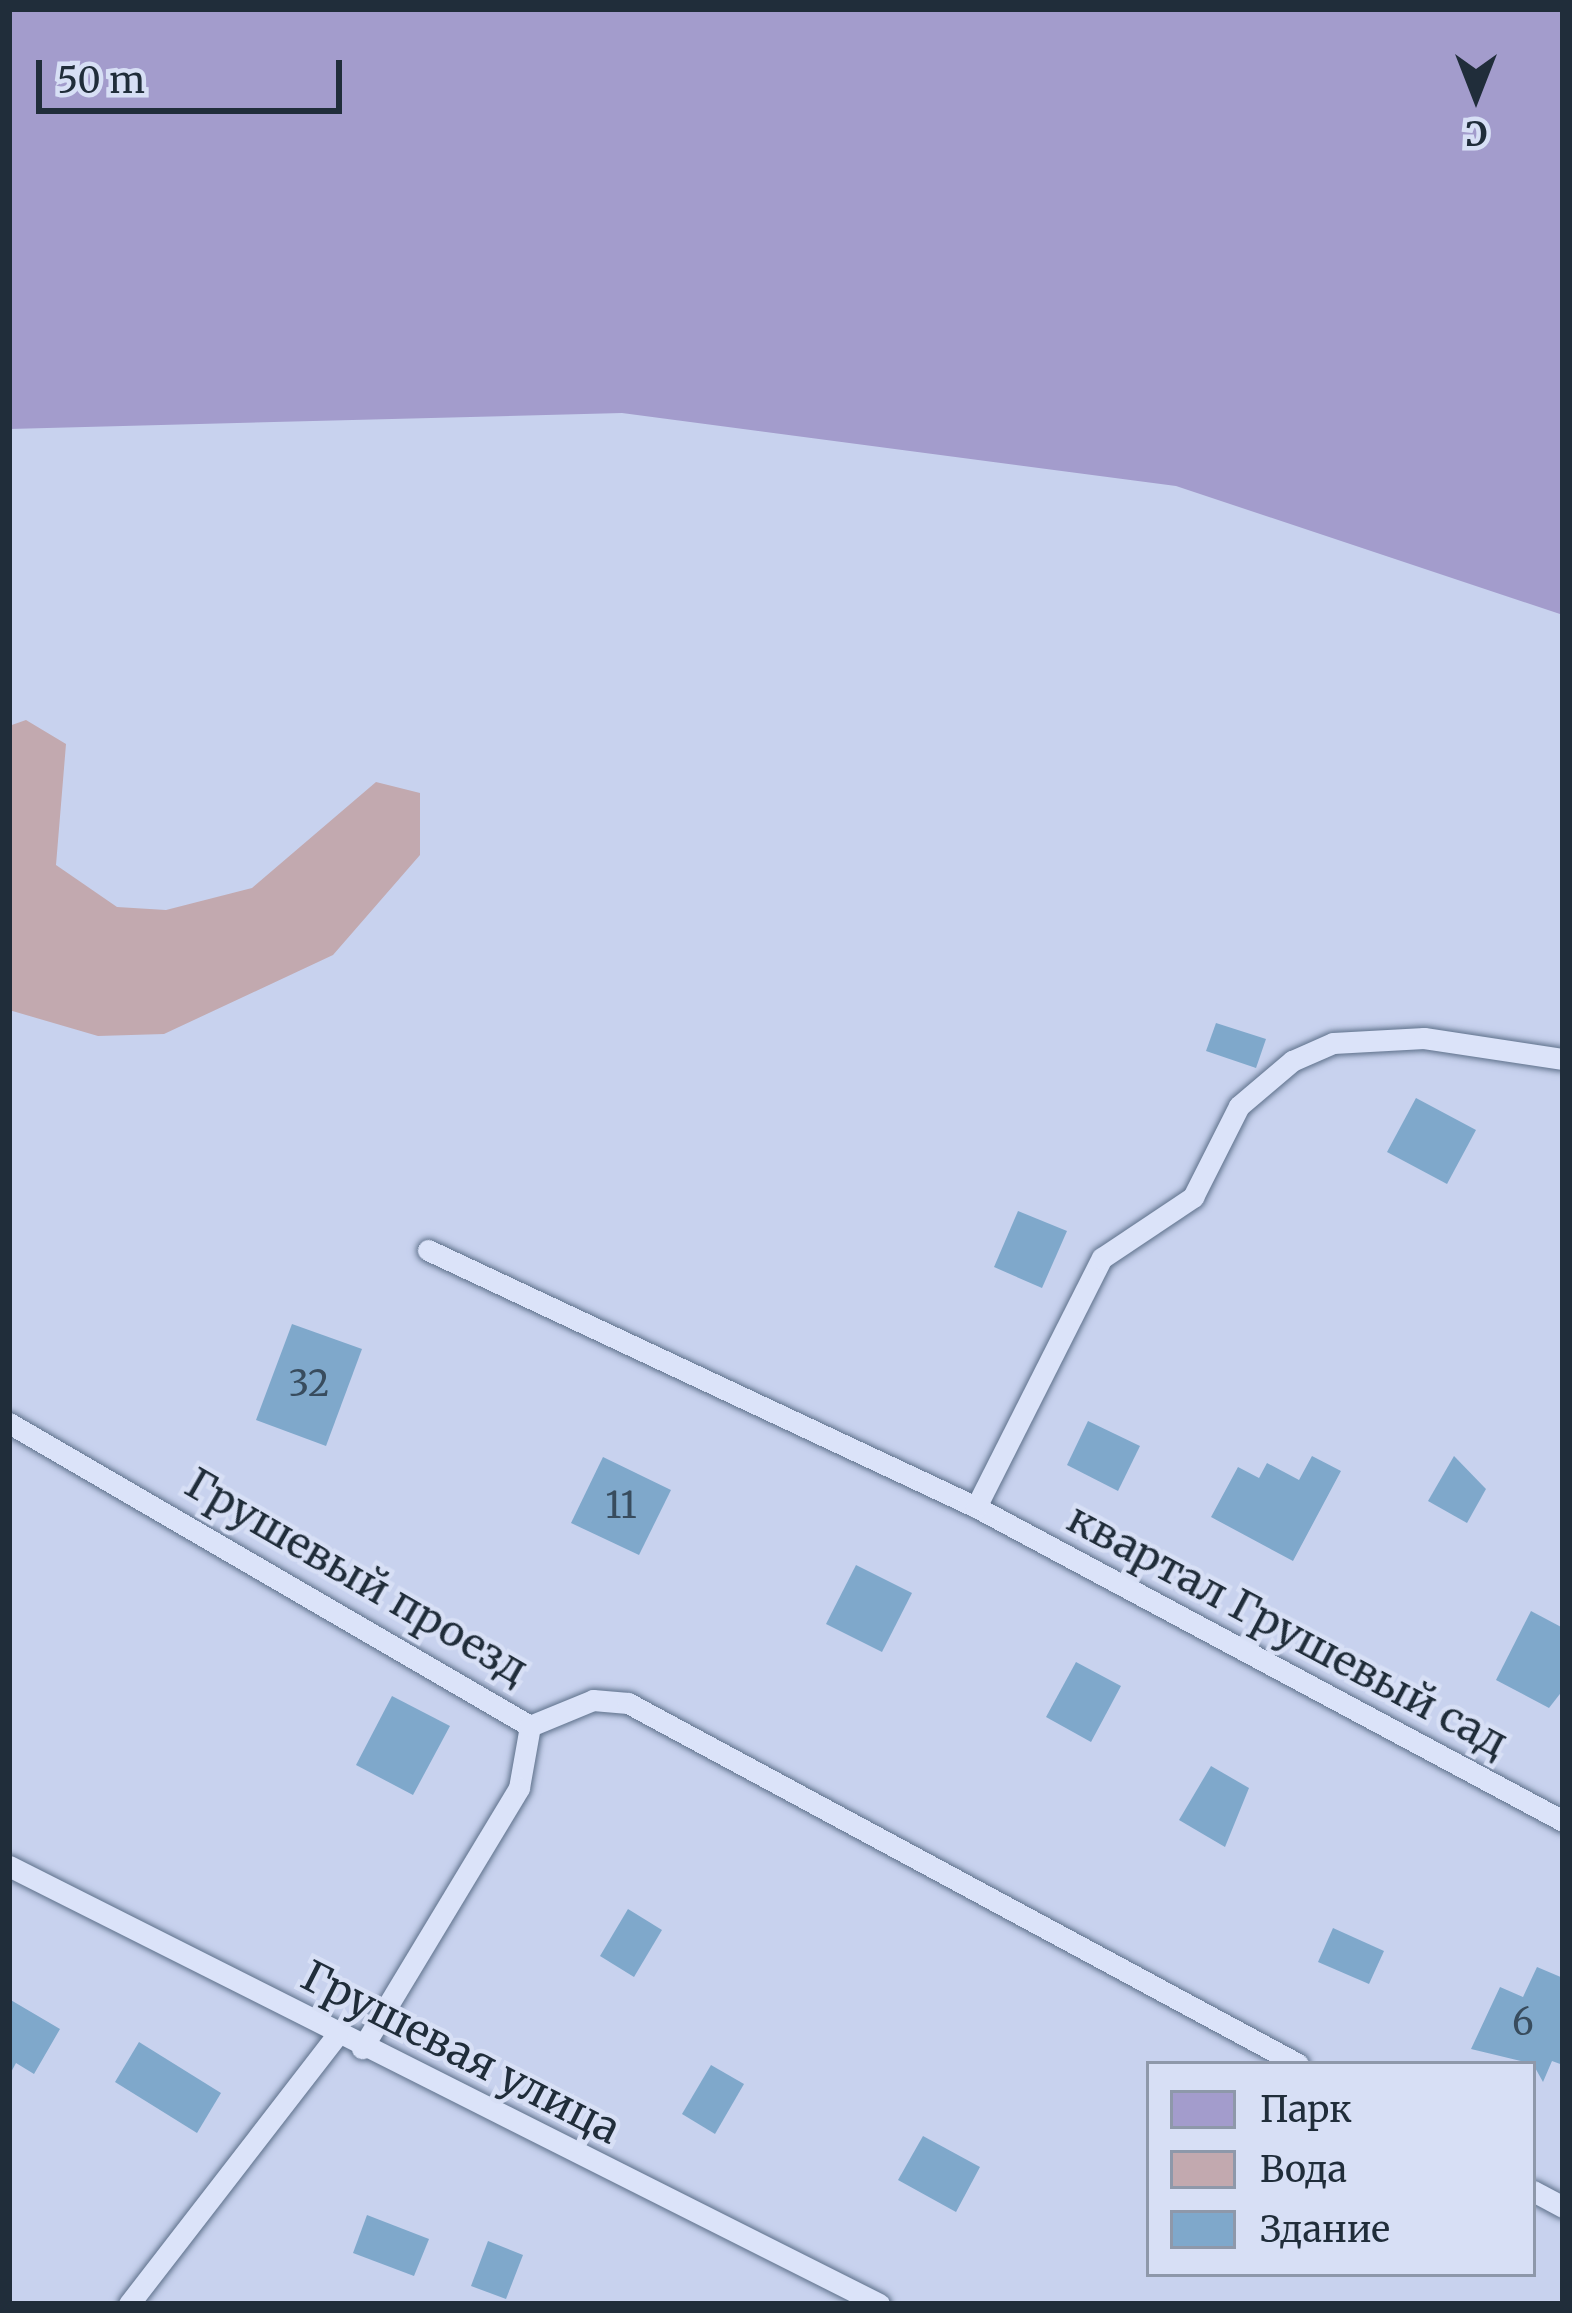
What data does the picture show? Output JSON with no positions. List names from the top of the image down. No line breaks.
{"streets":{"lane":["Грушевый проезд","квартал Грушевый сад","Грушевая улица"]},"crossings":[["Грушевый проезд","Грушевая улица"]],"house_numbers":["32","11","6"],"legend":["Парк","Вода","Здание"],"scale_bar":"50 m","north":"bottom"}
